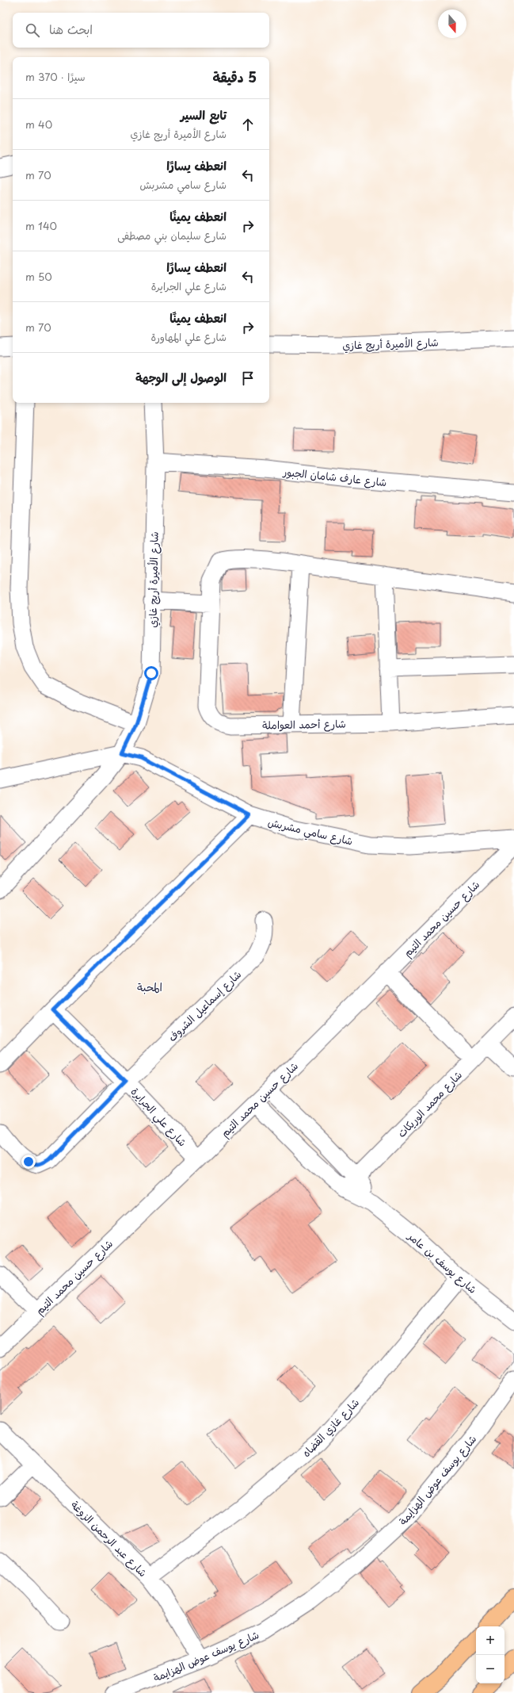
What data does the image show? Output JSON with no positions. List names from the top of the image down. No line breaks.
{"streets":{"street":["شارع الأميرة أريج غازي","شارع عارف شامان الجبور","شارع أحمد العواملة","شارع سامي مشربش","شارع حسين محمد التيم","شارع إسماعيل الشروف","شارع محمد الوريكات","شارع علي الجرايرة","شارع يوسف بن عامر","شارع غازي القضاه","شارع يوسف عوض الهزايمة","شارع عبد الرحمن الزوغة"]},"crossings":[["شارع الأميرة أريج غازي","شارع عارف شامان الجبور"],["شارع الأميرة أريج غازي","شارع سامي مشربش"],["شارع حسين محمد التيم","شارع علي الجرايرة"],["شارع حسين محمد التيم","شارع يوسف بن عامر"],["شارع إسماعيل الشروف","شارع علي الجرايرة"],["شارع محمد الوريكات","شارع يوسف بن عامر"],["شارع يوسف بن عامر","شارع غازي القضاه"],["شارع غازي القضاه","شارع عبد الرحمن الزوغة"],["شارع يوسف عوض الهزايمة","شارع عبد الرحمن الزوغة"]],"districts":["المحبة"],"north":"bottom","page":{"search":"ابحث هنا","heading":["5 دقيقة","سيرًا · 370 m"],"list":[["تابع السير","شارع الأميرة أريج غازي","40 m"],["انعطف يسارًا","شارع سامي مشربش","70 m"],["انعطف يمينًا","شارع سليمان بني مصطفى","140 m"],["انعطف يسارًا","شارع علي الجرايرة","50 m"],["انعطف يمينًا","شارع علي المهاورة","70 m"],"الوصول إلى الوجهة"],"map_buttons":["+","−"]}}
